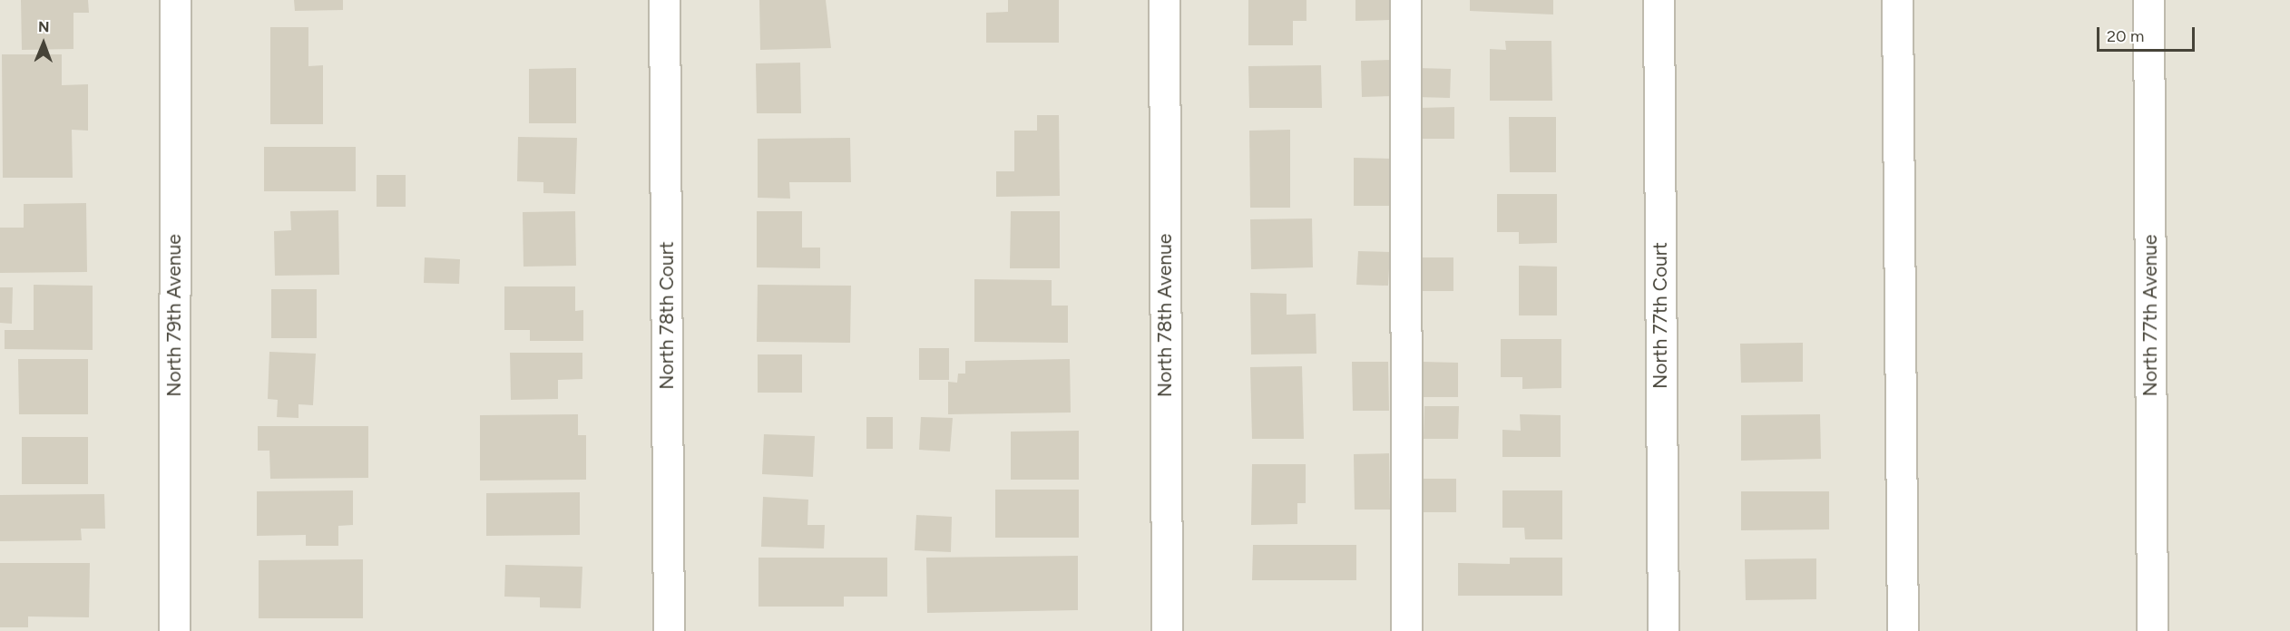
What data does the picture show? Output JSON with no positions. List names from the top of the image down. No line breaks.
{"streets":{"street":["North 79th Avenue","North 78th Court","North 78th Avenue","North 77th Court","North 77th Avenue"]},"scale_bar":"20 m","north":"top"}
